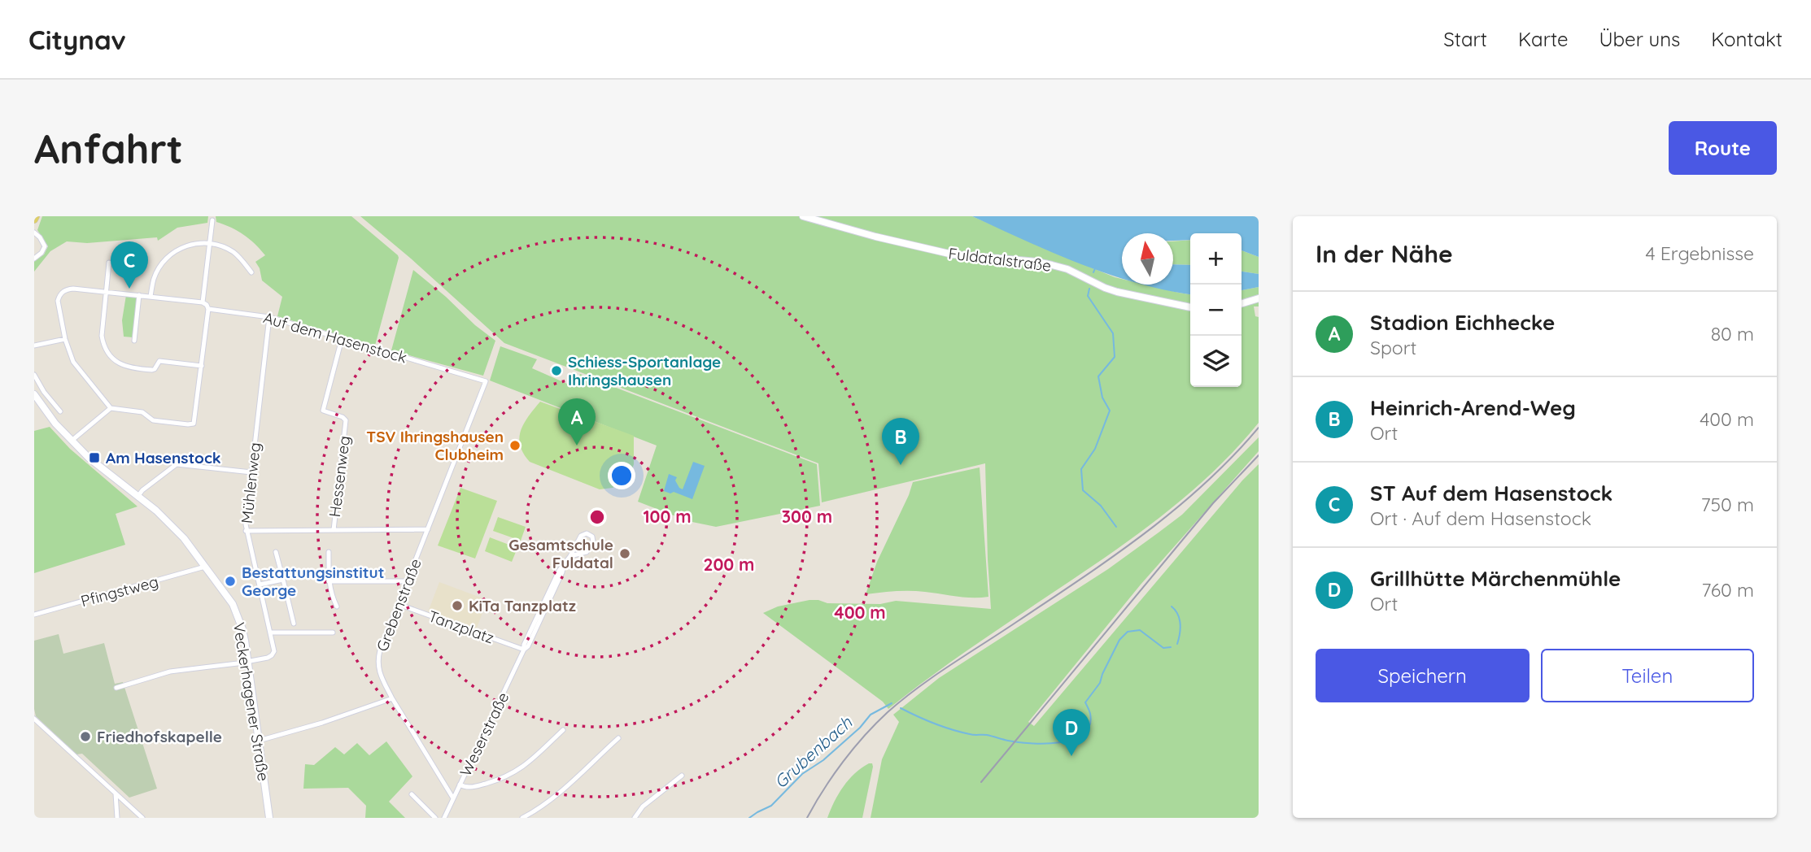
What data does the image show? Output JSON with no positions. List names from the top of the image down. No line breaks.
{"streets":{"street":["Fuldatalstraße","Auf dem Hasenstock","Hessenweg","Mühlenweg","Pfingstweg","Grebenstraße","Tanzplatz","Veckerhagener Straße","Weserstraße"]},"crossings":[["Auf dem Hasenstock","Hessenweg"],["Auf dem Hasenstock","Mühlenweg"],["Auf dem Hasenstock","Grebenstraße"],["Mühlenweg","Veckerhagener Straße"],["Pfingstweg","Veckerhagener Straße"],["Grebenstraße","Tanzplatz"],["Grebenstraße","Weserstraße"],["Tanzplatz","Weserstraße"]],"water":["Grubenbach"],"places":{"other":["Schiess-Sportanlage Ihringshausen","TSV Ihringshausen Clubheim","Gesamtschule Fuldatal","Bestattungsinstitut George","KiTa Tanzplatz","Friedhofskapelle"],"transit":["Am Hasenstock"]},"north":"top","page":{"header":"Citynav","nav":["Start","Karte","Über uns","Kontakt"],"buttons":["Route",["Speichern","Teilen"]],"title":"Anfahrt","heading":["In der Nähe","4 Ergebnisse"],"map_buttons":["+","−"],"pins":["C","A","B","D"],"list":[{"mark":"A","name":"Stadion Eichhecke","note":"Sport","value":"80 m"},{"mark":"B","name":"Heinrich-Arend-Weg","note":"Ort","value":"400 m"},{"mark":"C","name":"ST Auf dem Hasenstock","note":"Ort · Auf dem Hasenstock","value":"750 m"},{"mark":"D","name":"Grillhütte Märchenmühle","note":"Ort","value":"760 m"}]},"rings":["100 m","300 m","200 m","400 m"]}
